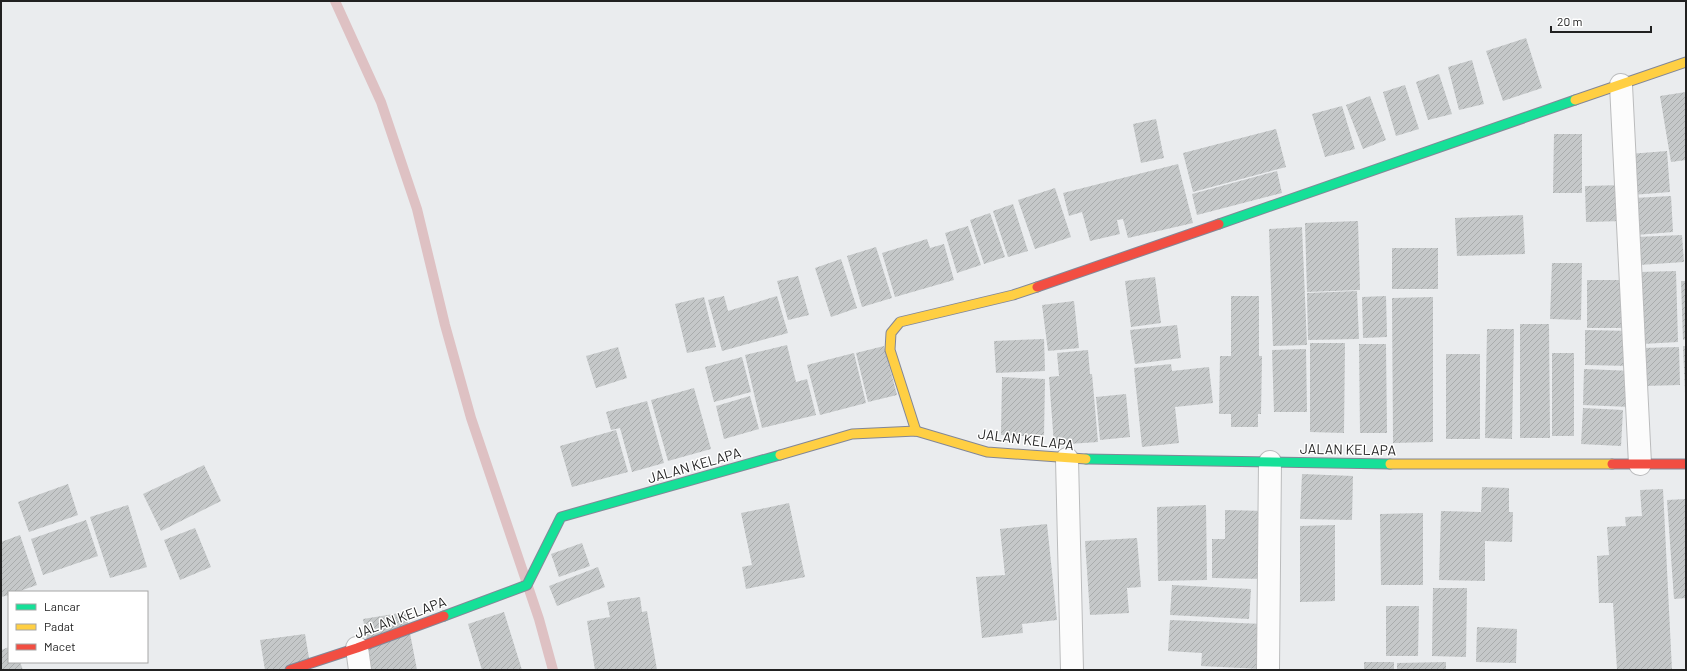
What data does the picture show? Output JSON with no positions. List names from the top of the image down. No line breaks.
{"streets":{"street":["JALAN KELAPA"]},"legend":["Lancar","Padat","Macet"],"scale_bar":"20 m"}
